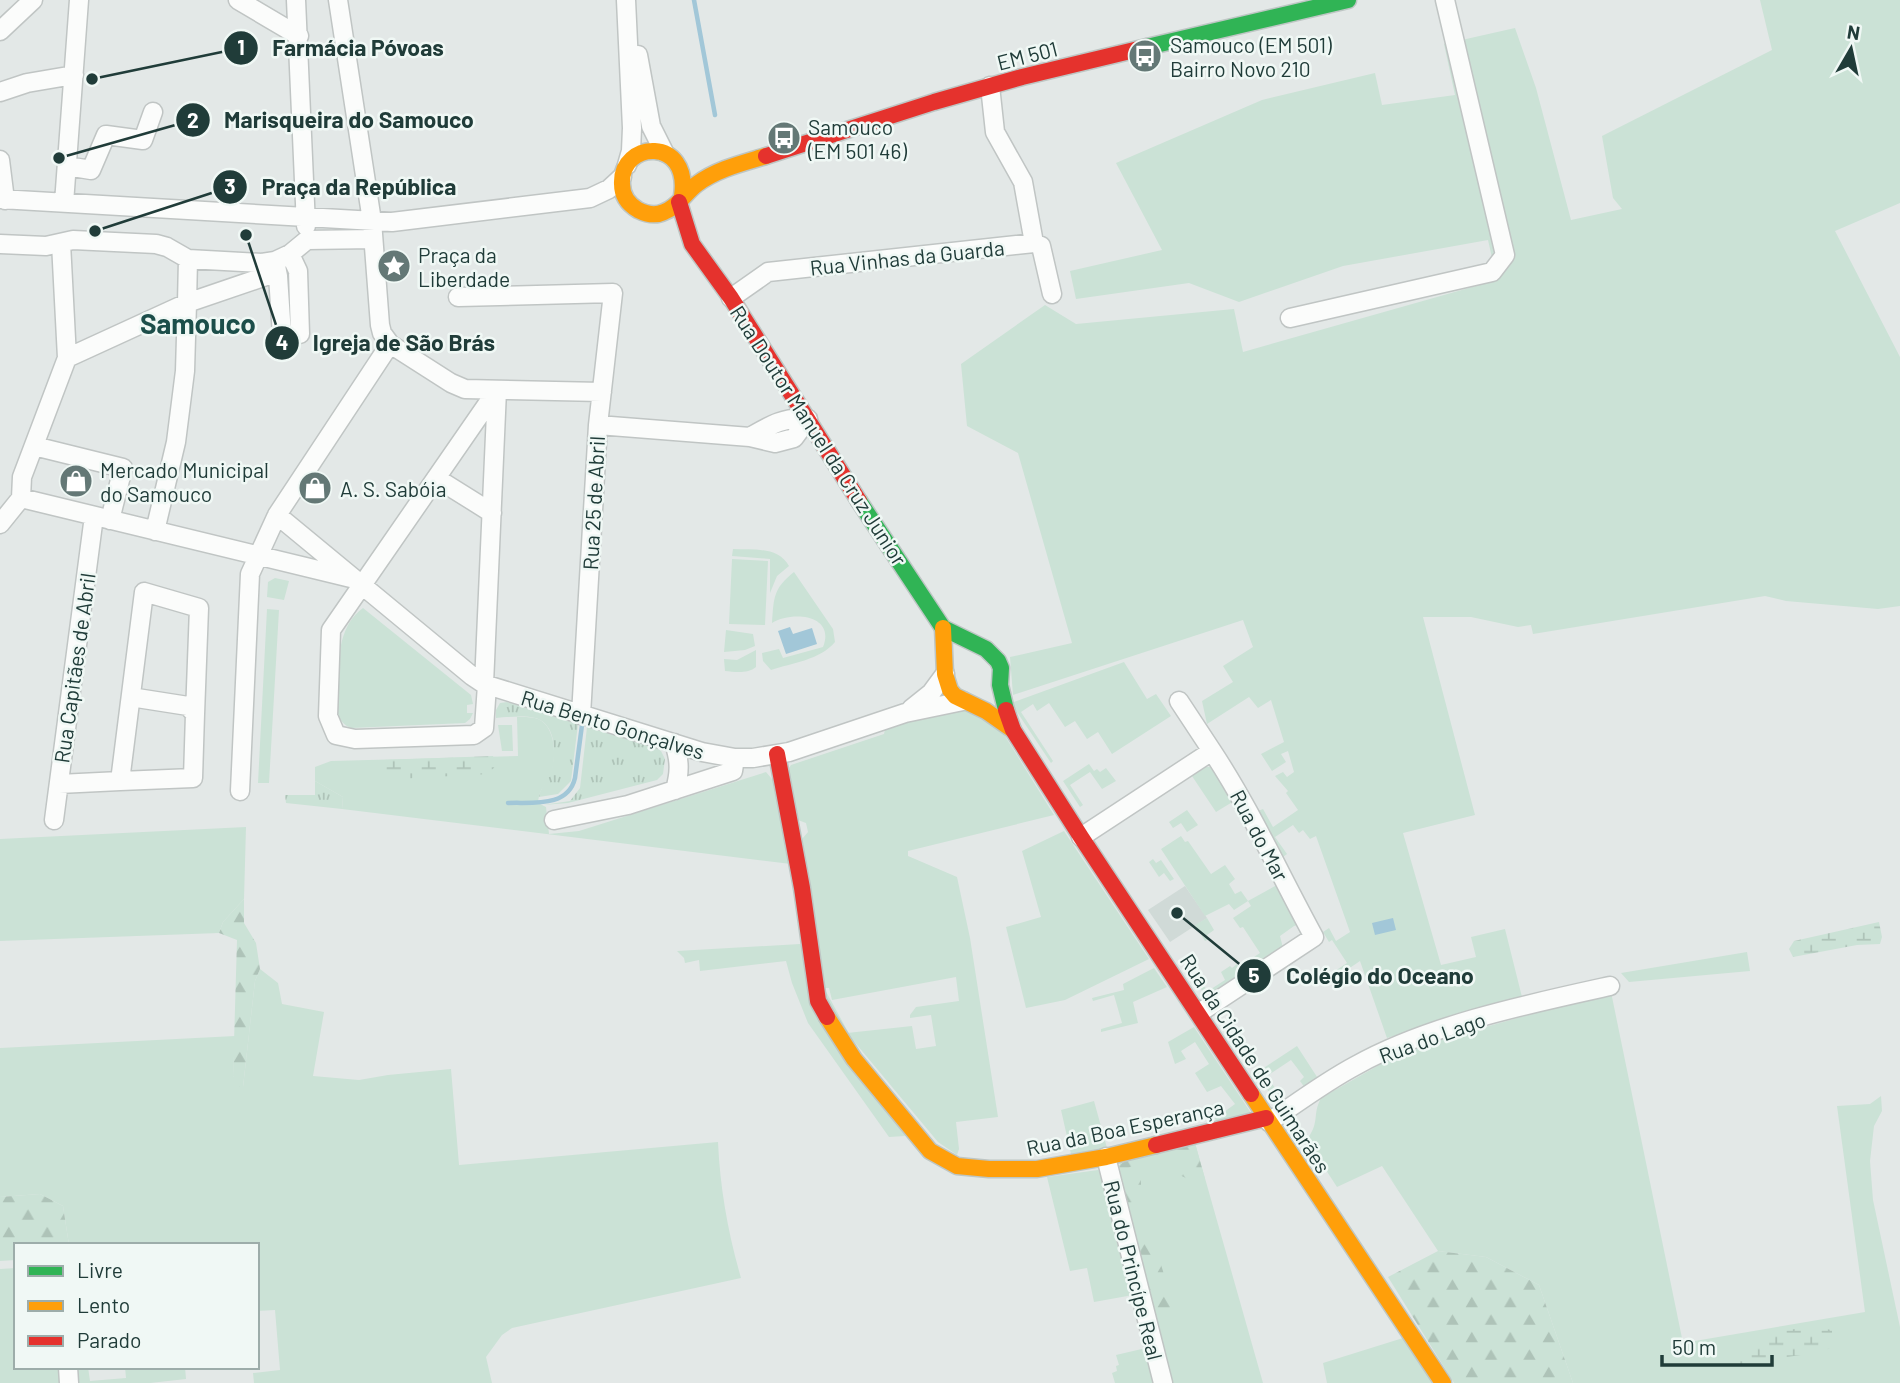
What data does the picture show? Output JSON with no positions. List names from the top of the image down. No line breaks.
{"streets":{"main road":["EM 501","Rua Doutor Manuel da Cruz Junior","Rua da Cidade de Guimarães","Rua da Boa Esperança"],"street":["Rua Vinhas da Guarda","Rua 25 de Abril","Rua Capitães de Abril","Rua Bento Gonçalves","Rua do Mar","Rua do Lago","Rua do Princípe Real"]},"crossings":[["Rua Vinhas da Guarda","Rua Doutor Manuel da Cruz Junior"],["Rua 25 de Abril","Rua Bento Gonçalves"],["Rua Capitães de Abril","Rua Bento Gonçalves"],["Rua Bento Gonçalves","Rua da Boa Esperança"],["Rua do Mar","Rua da Cidade de Guimarães"],["Rua do Lago","Rua da Cidade de Guimarães"],["Rua do Lago","Rua da Boa Esperança"],["Rua da Cidade de Guimarães","Rua da Boa Esperança"],["Rua da Boa Esperança","Rua do Princípe Real"]],"districts":["Samouco"],"places":{"bus stop":["Samouco (EM 501) Bairro Novo 210","Samouco (EM 501 46)"],"other":["Farmácia Póvoas","Marisqueira do Samouco","Praça da República","Igreja de São Brás","Colégio do Oceano"],"place":["Praça da Liberdade"],"shop":["Mercado Municipal do Samouco","A. S. Sabóia"]},"legend":["Livre","Lento","Parado"],"scale_bar":"50 m","north":"top"}
